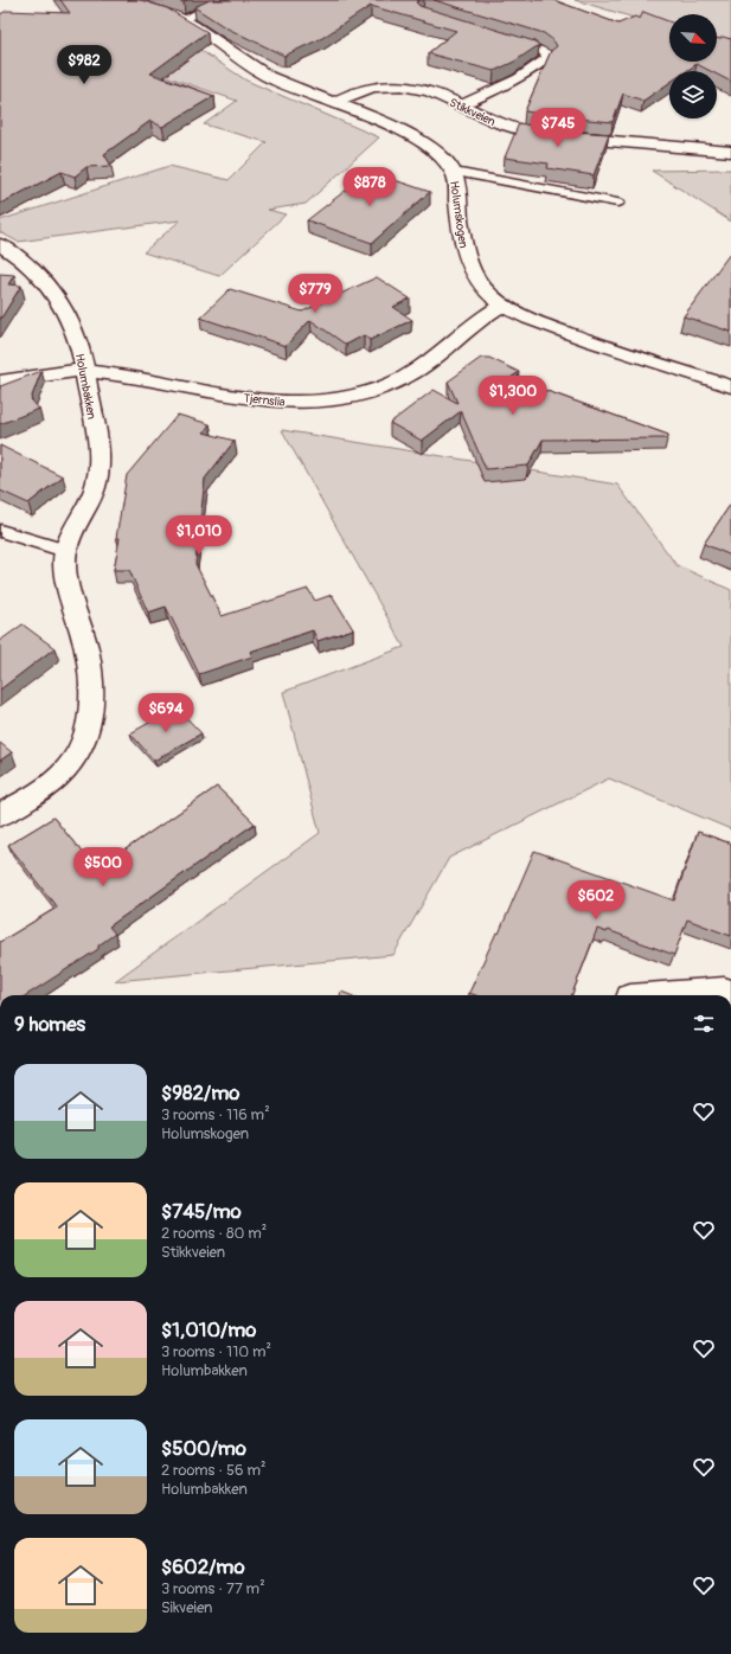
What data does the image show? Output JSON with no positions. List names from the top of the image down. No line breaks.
{"streets":{"street":["Stikkveien","Holumskogen","Holumbakken","Tjernslia"]},"crossings":[["Stikkveien","Holumskogen"],["Holumskogen","Tjernslia"],["Holumbakken","Tjernslia"]],"north":"bottom right","page":{"price":["$982","$745","$878","$779","$1,300","$1,010","$694","$500","$602"],"heading":"9 homes","list":[{"name":"$982/mo","note":"3 rooms · 116 m² · Holumskogen"},{"name":"$745/mo","note":"2 rooms · 80 m² · Stikkveien"},{"name":"$1,010/mo","note":"3 rooms · 110 m² · Holumbakken"},{"name":"$500/mo","note":"2 rooms · 56 m² · Holumbakken"},{"name":"$602/mo","note":"3 rooms · 77 m² · Sikveien"}]}}
